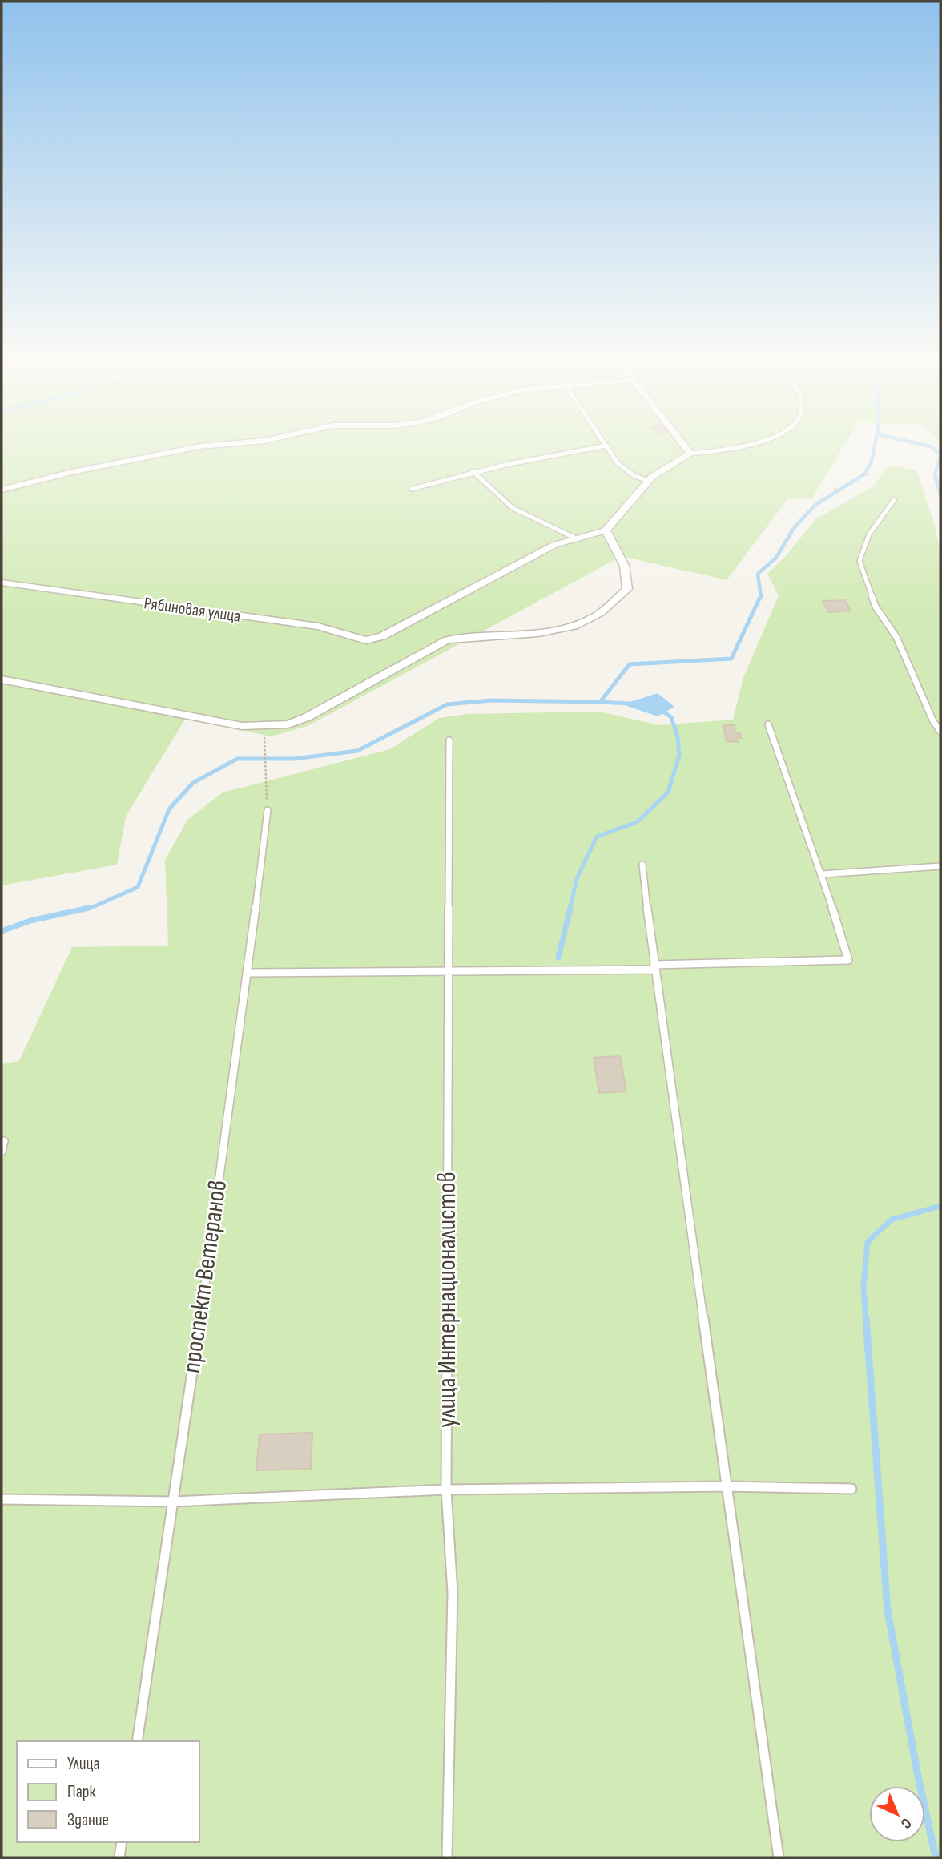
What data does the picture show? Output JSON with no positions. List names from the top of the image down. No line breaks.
{"streets":{"street":["Рябиновая улица"],"lane":["проспект Ветеранов","улица Интернационалистов"]},"legend":["Улица","Парк","Здание"],"north":"bottom right"}
